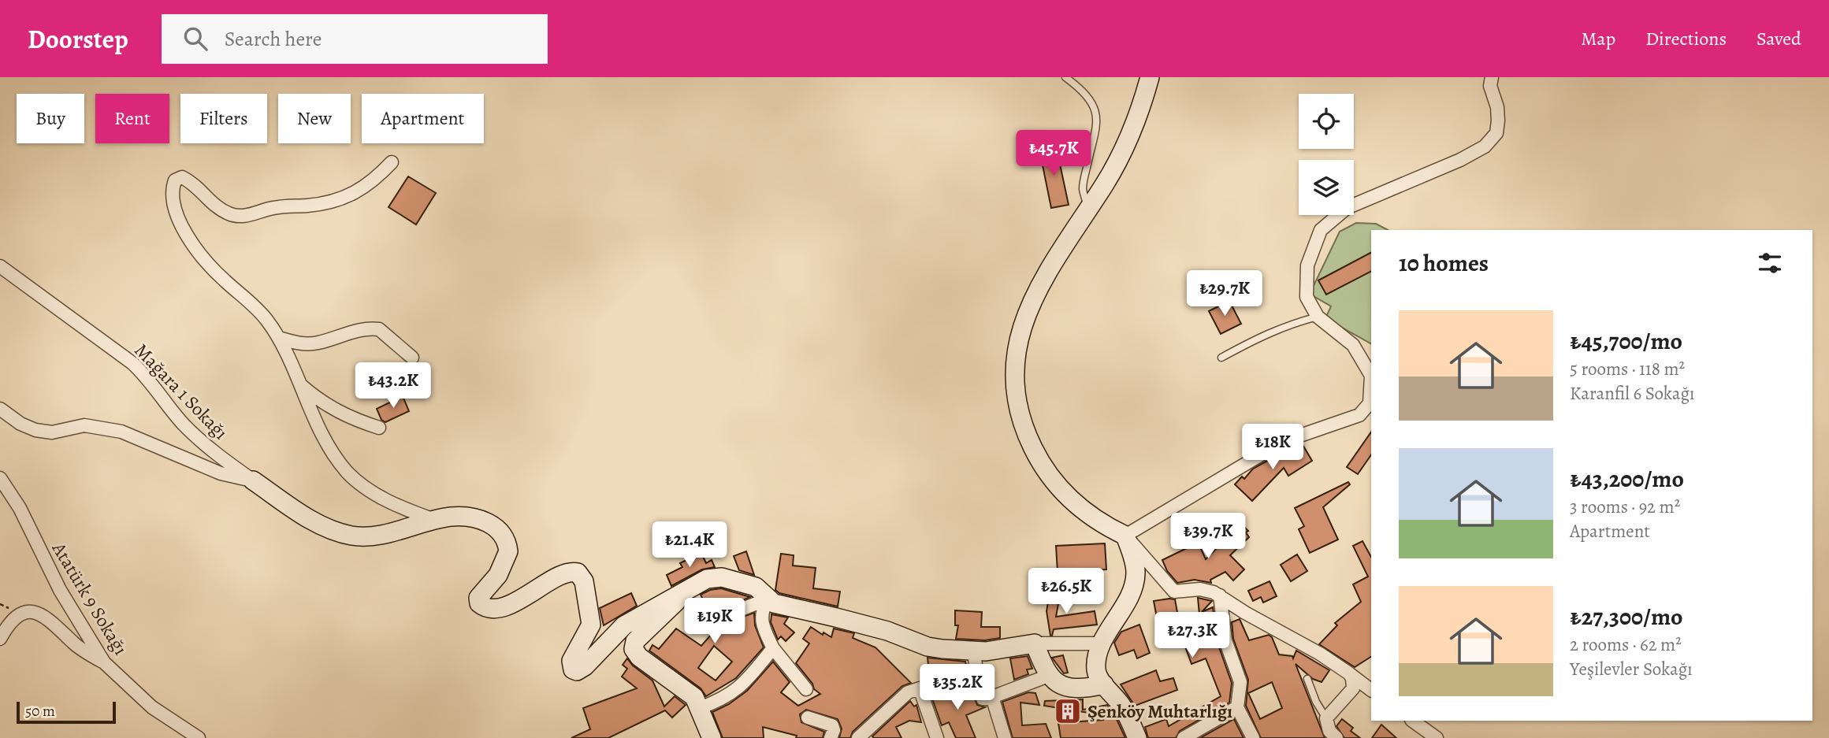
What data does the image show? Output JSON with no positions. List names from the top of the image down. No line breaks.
{"streets":{"street":["Mağara 1 Sokağı","Atatürk 9 Sokağı"]},"places":{"building":["Şenköy Muhtarlığı"]},"scale_bar":"50 m","page":{"header":"Doorstep","search":"Search here","nav":["Map","Directions","Saved"],"chip":["Buy","Rent","Filters","New","Apartment"],"price":["₺45.7K","₺29.7K","₺43.2K","₺18K","₺39.7K","₺21.4K","₺26.5K","₺19K","₺27.3K","₺35.2K"],"heading":"10 homes","list":[{"name":"₺45,700/mo","note":"5 rooms · 118 m² · Karanfil 6 Sokağı"},{"name":"₺43,200/mo","note":"3 rooms · 92 m² · Apartment"},{"name":"₺27,300/mo","note":"2 rooms · 62 m² · Yeşilevler Sokağı"}],"scale":"50 m"}}
